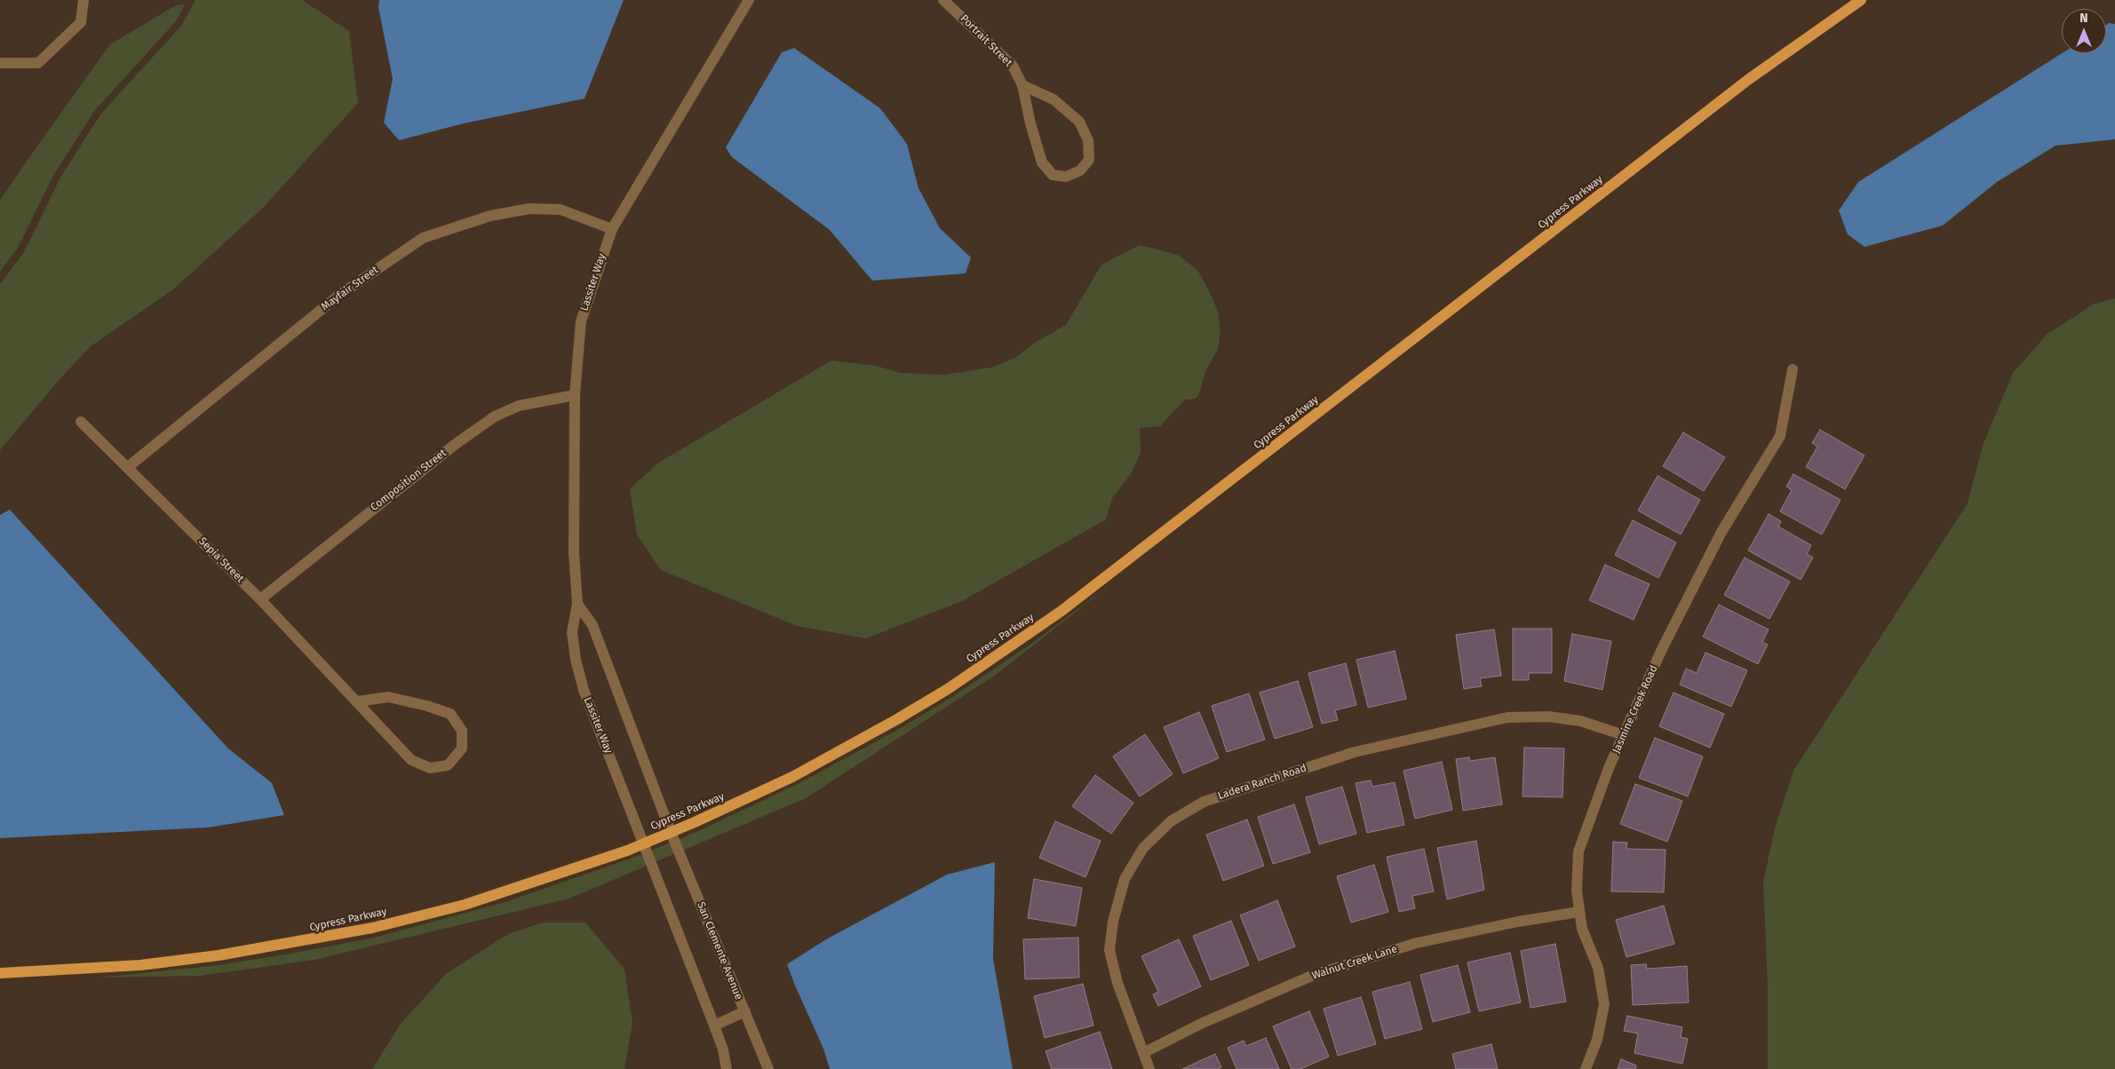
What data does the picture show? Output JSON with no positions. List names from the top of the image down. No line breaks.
{"streets":{"main road":["Cypress Parkway"],"street":["Portrait Street","Lassiter Way","Mayfair Street","Composition Street","Sepia Street","Jasmine Creek Road","Ladera Ranch Road","San Clemente Avenue","Walnut Creek Lane"]},"crossings":[["Cypress Parkway","Lassiter Way"],["Cypress Parkway","San Clemente Avenue"],["Lassiter Way","Mayfair Street"],["Lassiter Way","Composition Street"],["Mayfair Street","Sepia Street"],["Composition Street","Sepia Street"],["Jasmine Creek Road","Ladera Ranch Road"],["Jasmine Creek Road","Walnut Creek Lane"],["Ladera Ranch Road","Walnut Creek Lane"]],"north":"top"}
